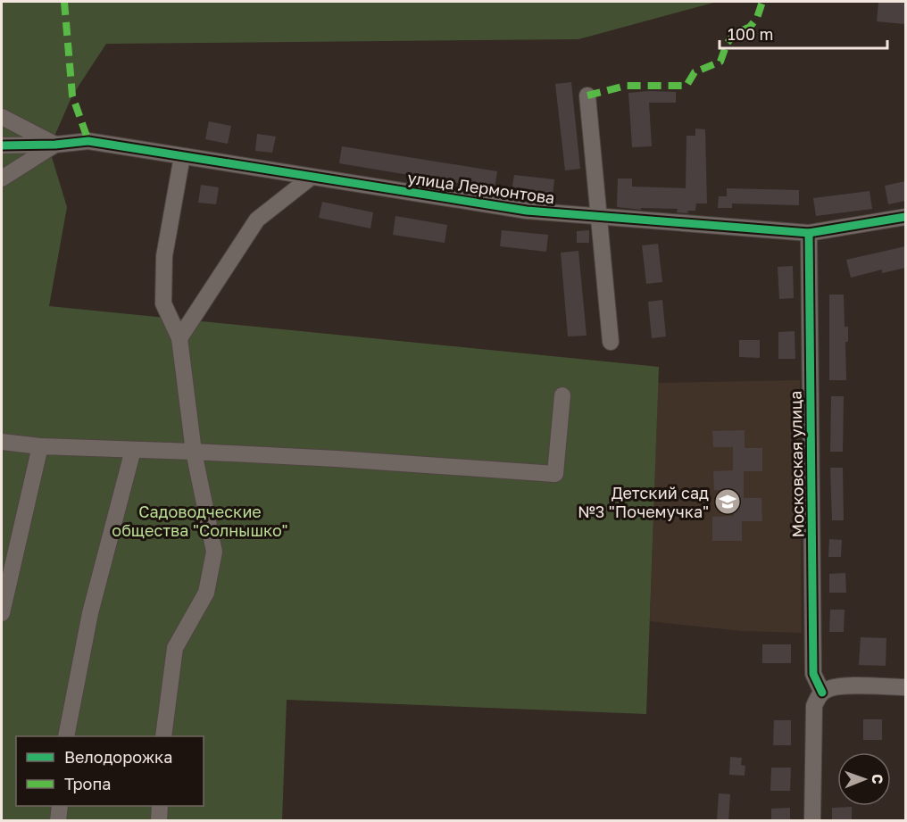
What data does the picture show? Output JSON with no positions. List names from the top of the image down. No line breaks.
{"streets":{"street":["улица Лермонтова","Московская улица"]},"crossings":[["улица Лермонтова","Московская улица"]],"parks":["Садоводческие общества \"Солнышко\""],"places":{"school or university":["Детский сад №3 \"Почемучка\""]},"legend":["Велодорожка","Тропа"],"scale_bar":"100 m","north":"right"}
